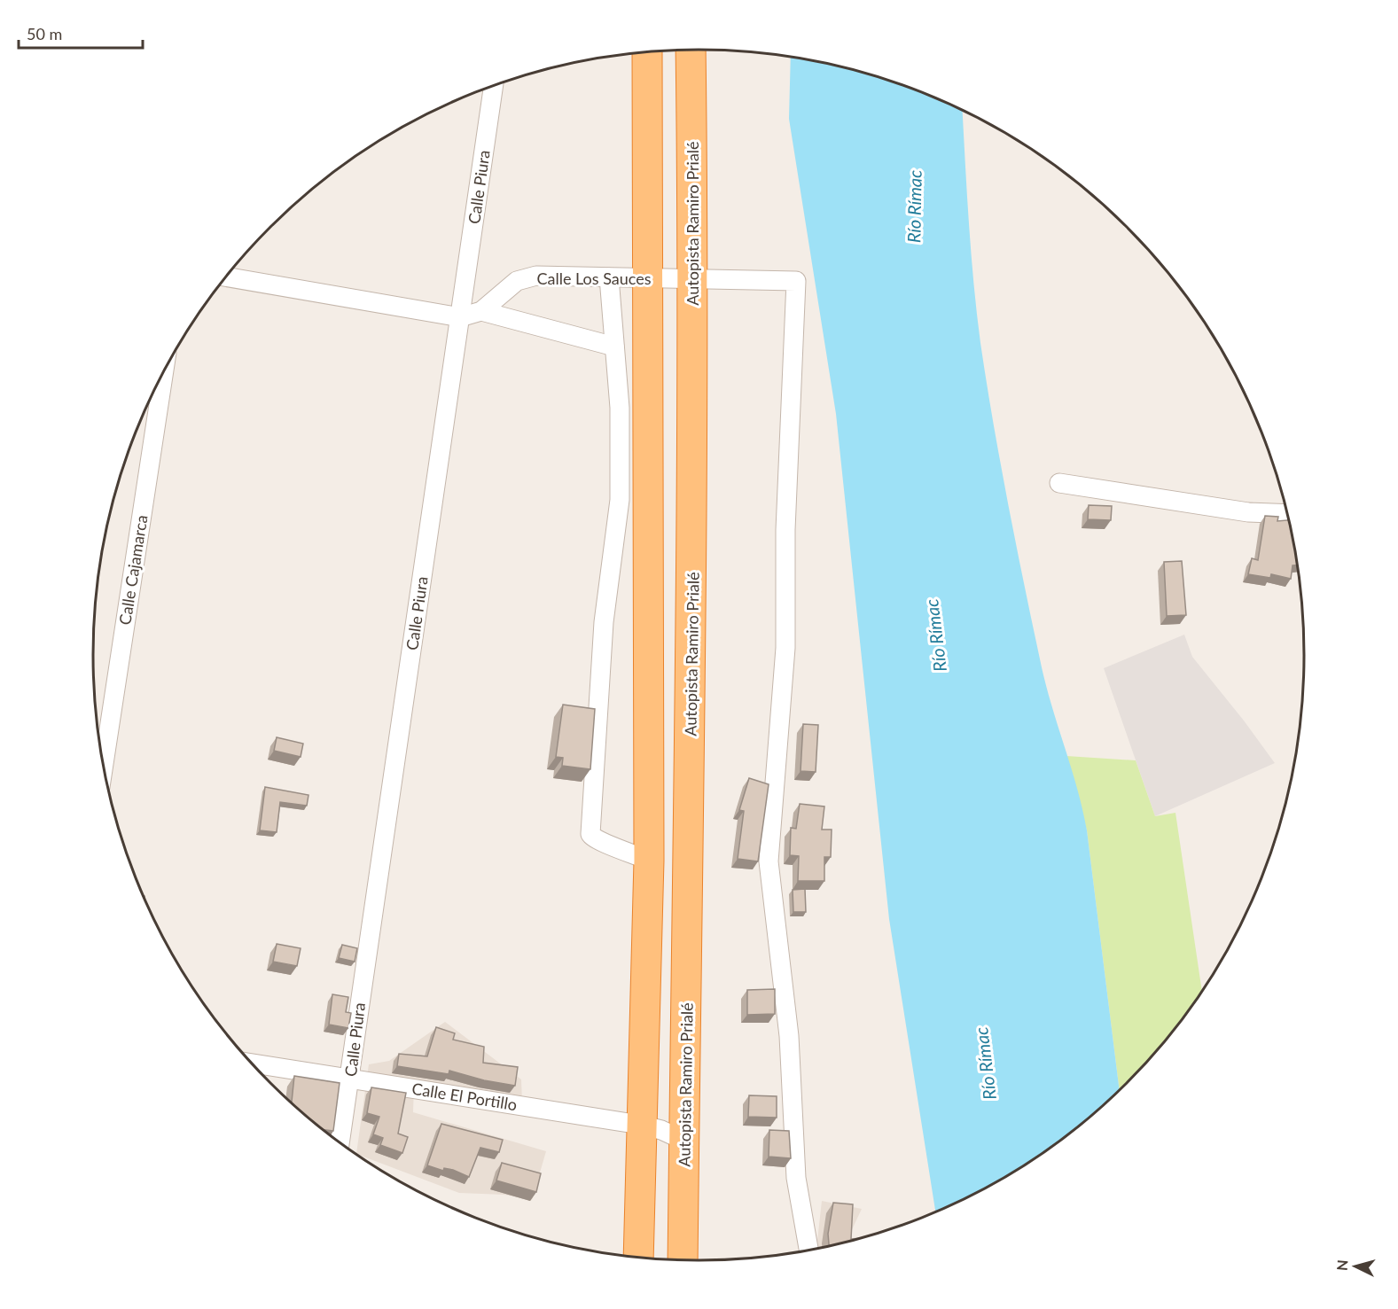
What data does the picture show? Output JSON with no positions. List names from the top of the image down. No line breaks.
{"streets":{"highway":["Autopista Ramiro Prialé"],"street":["Calle Piura","Calle Los Sauces","Calle Cajamarca","Calle El Portillo"]},"crossings":[["Calle Piura","Calle Los Sauces"],["Calle Piura","Calle El Portillo"],["Autopista Ramiro Prialé","Calle Los Sauces"],["Autopista Ramiro Prialé","Calle El Portillo"]],"water":["Río Rímac"],"scale_bar":"50 m","north":"left"}
